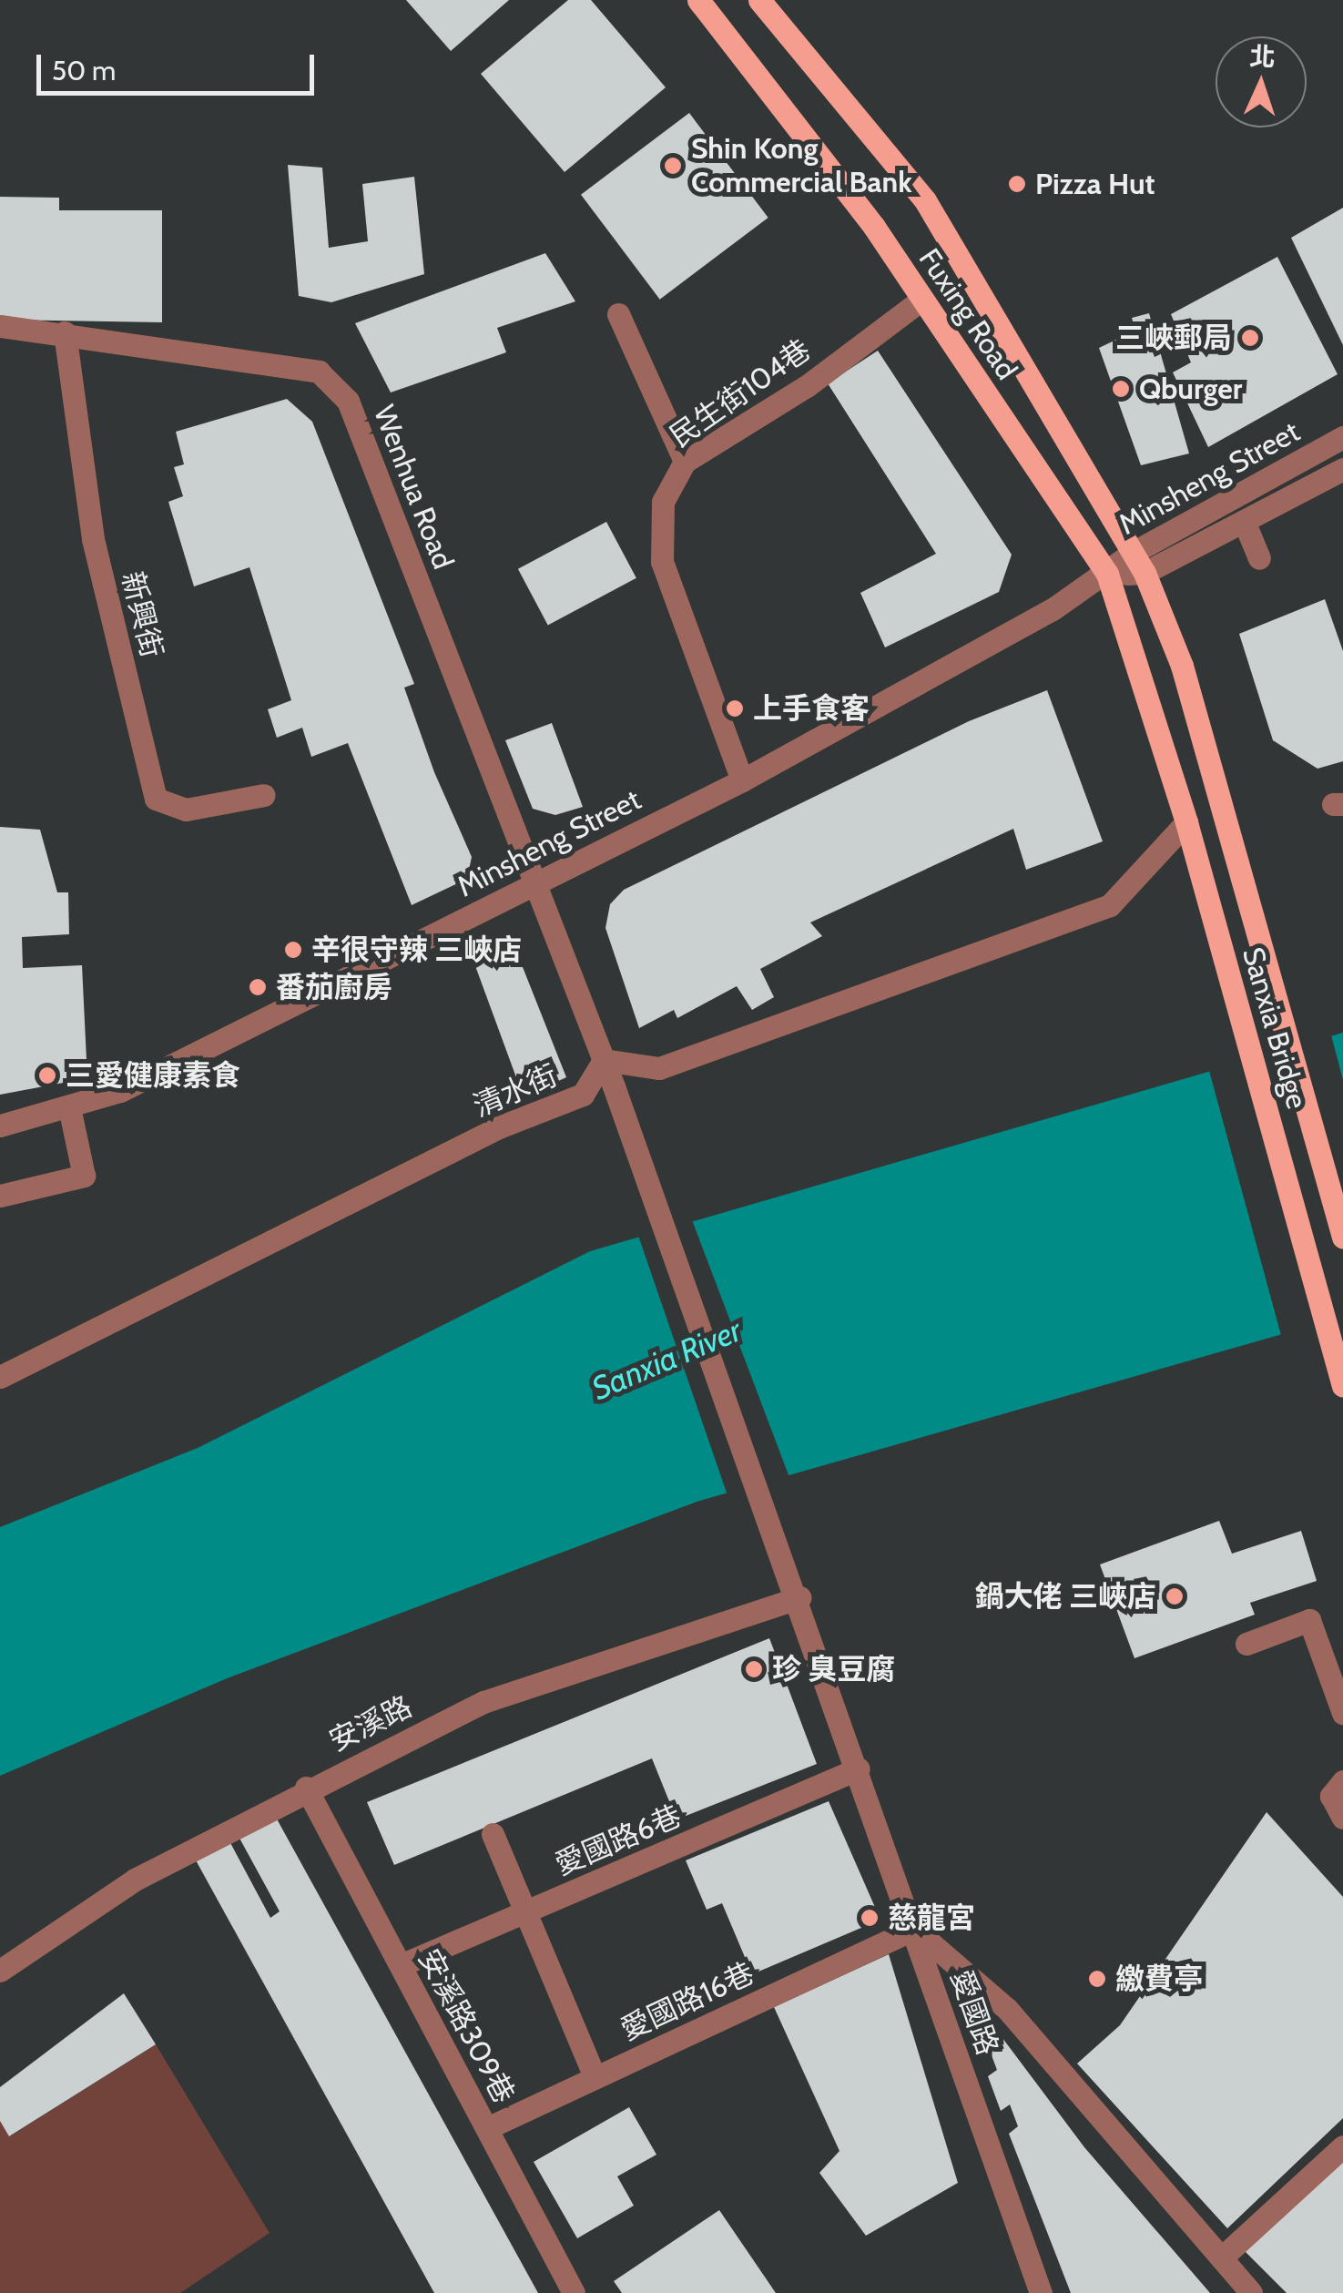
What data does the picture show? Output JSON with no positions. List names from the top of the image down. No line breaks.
{"streets":{"main road":["Fuxing Road","Sanxia Bridge"],"street":["民生街104巷","Minsheng Street","Wenhua Road","新興街","清水街","安溪路","愛國路6巷","愛國路16巷","愛國路","安溪路309巷"]},"crossings":[["Fuxing Road","民生街104巷"],["Fuxing Road","Minsheng Street"],["Fuxing Road","Sanxia Bridge"],["民生街104巷","Minsheng Street"],["Minsheng Street","Wenhua Road"],["Wenhua Road","新興街"],["Wenhua Road","清水街"],["Wenhua Road","愛國路"],["安溪路","愛國路"],["安溪路","安溪路309巷"],["愛國路6巷","愛國路"],["愛國路6巷","安溪路309巷"],["愛國路16巷","愛國路"],["愛國路16巷","安溪路309巷"]],"water":["Sanxia River"],"places":["Shin Kong Commercial Bank","Pizza Hut","三峽郵局","Qburger","上手食客","辛很守辣 三峽店","番茄廚房","三愛健康素食","鍋大佬 三峽店","珍 臭豆腐","慈龍宮","繳費亭"],"scale_bar":"50 m","north":"top"}
